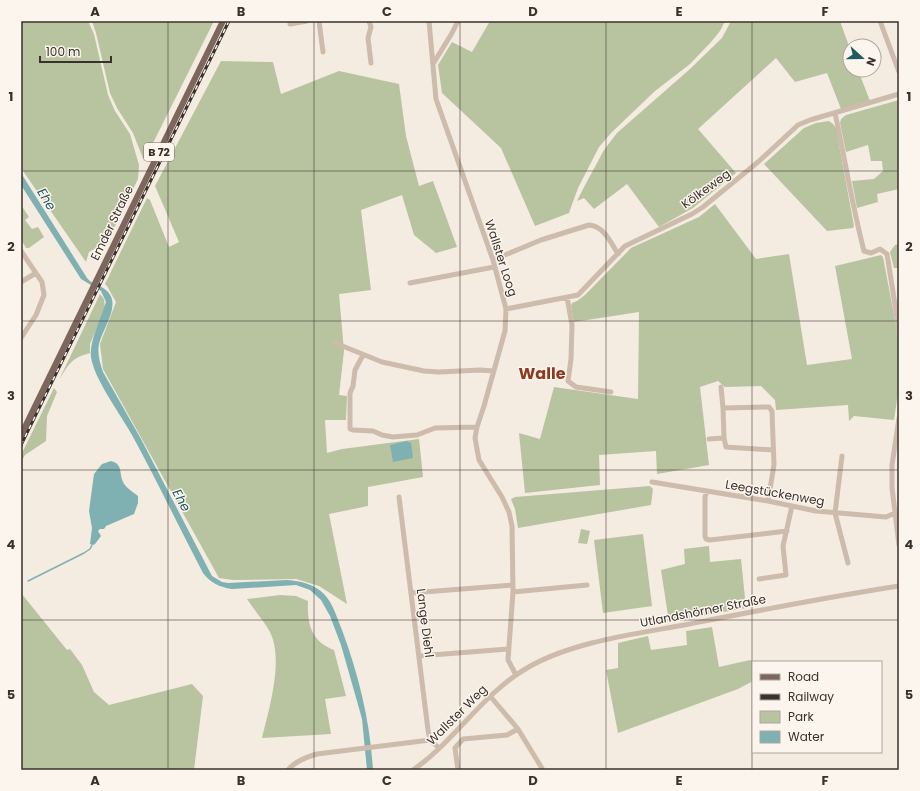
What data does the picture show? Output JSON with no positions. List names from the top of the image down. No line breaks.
{"streets":{"main road":["B 72","Emder Straße"],"street":["Kölkeweg","Wallster Loog","Leegstückenweg","Utlandshörner Straße","Lange Diehl","Wallster Weg"]},"crossings":[["Kölkeweg","Wallster Loog"],["Wallster Loog","Utlandshörner Straße"],["Wallster Loog","Wallster Weg"],["Utlandshörner Straße","Wallster Weg"]],"districts":["Walle"],"water":["Ehe"],"legend":["Road","Railway","Park","Water"],"scale_bar":"100 m","north":"right","grid":{"columns":["A","B","C","D","E","F"],"rows":["1","2","3","4","5"]}}
